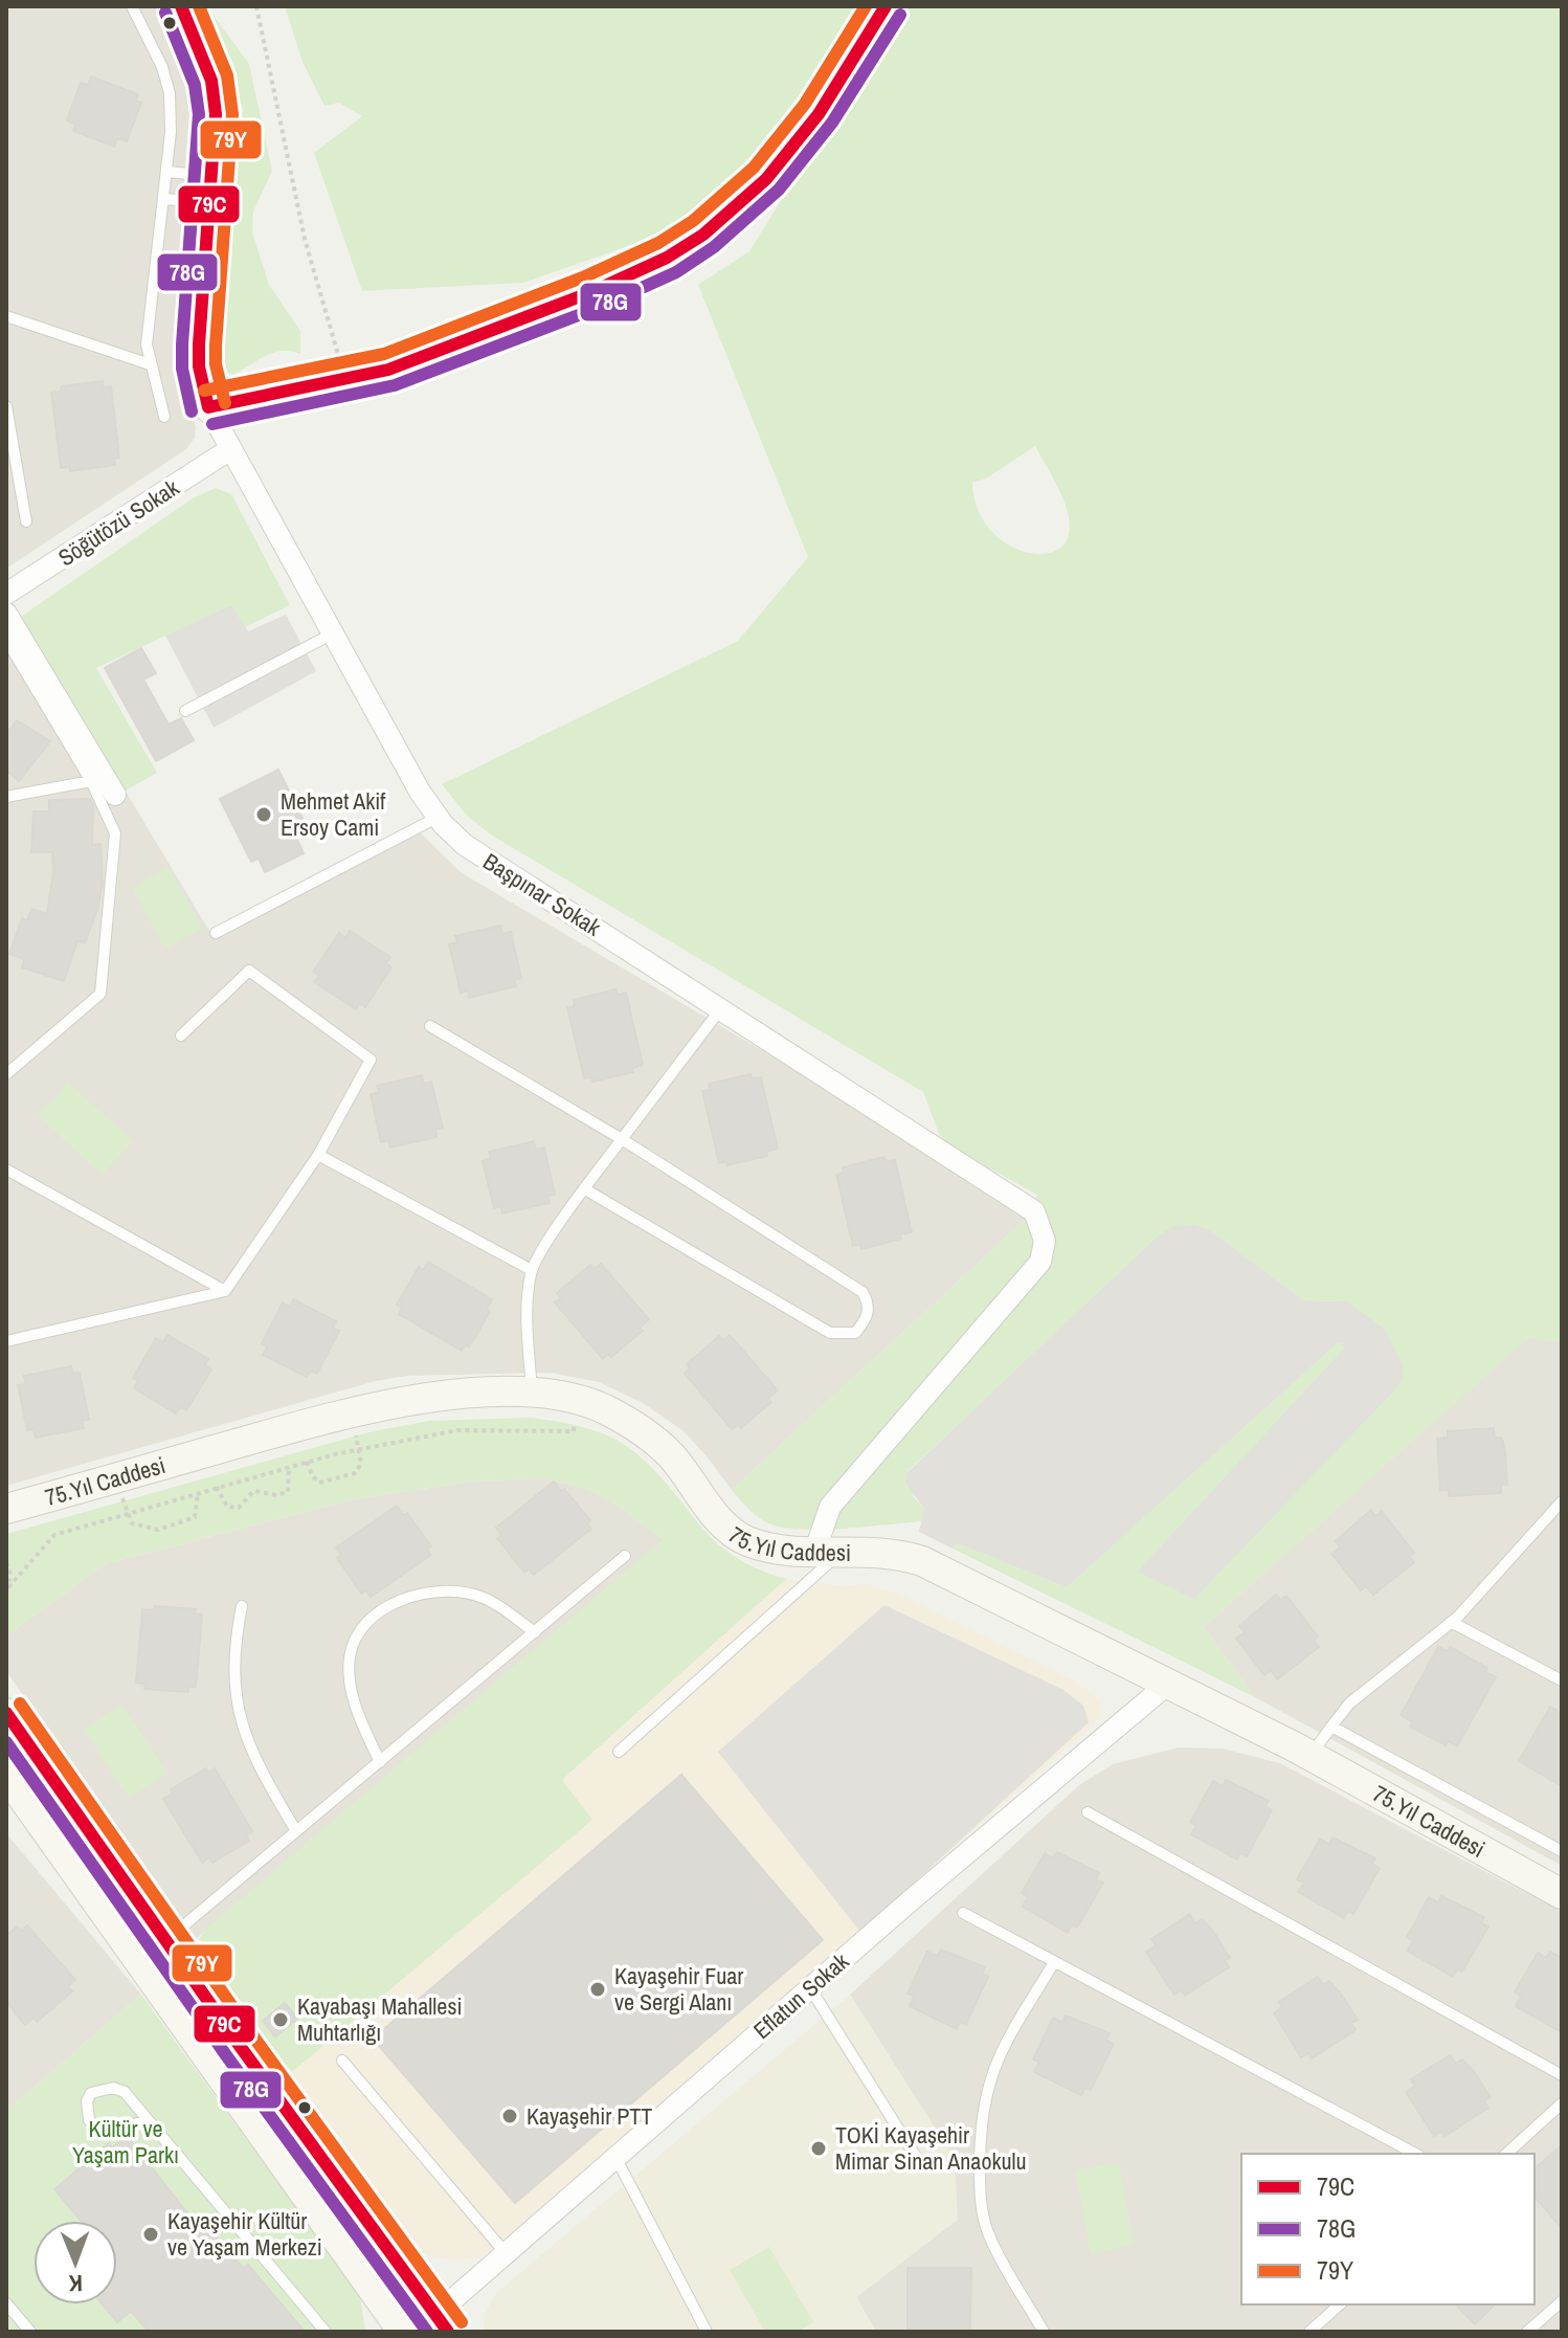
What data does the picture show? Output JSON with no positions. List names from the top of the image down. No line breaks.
{"streets":{"street":["Söğütözü Sokak","Başpınar Sokak","75.Yıl Caddesi","Eflatun Sokak"]},"crossings":[["Söğütözü Sokak","Başpınar Sokak"],["Başpınar Sokak","75.Yıl Caddesi"],["75.Yıl Caddesi","Eflatun Sokak"]],"parks":["Kültür ve Yaşam Parkı"],"places":["Mehmet Akif Ersoy Cami","Kayaşehir Fuar ve Sergi Alanı","Kayabaşı Mahallesi Muhtarlığı","Kayaşehir PTT","TOKİ Kayaşehir Mimar Sinan Anaokulu","Kayaşehir Kültür ve Yaşam Merkezi"],"lines":["transit line 79C","transit line 79Y","transit line 78G"],"legend":["79C","78G","79Y"],"north":"bottom"}
